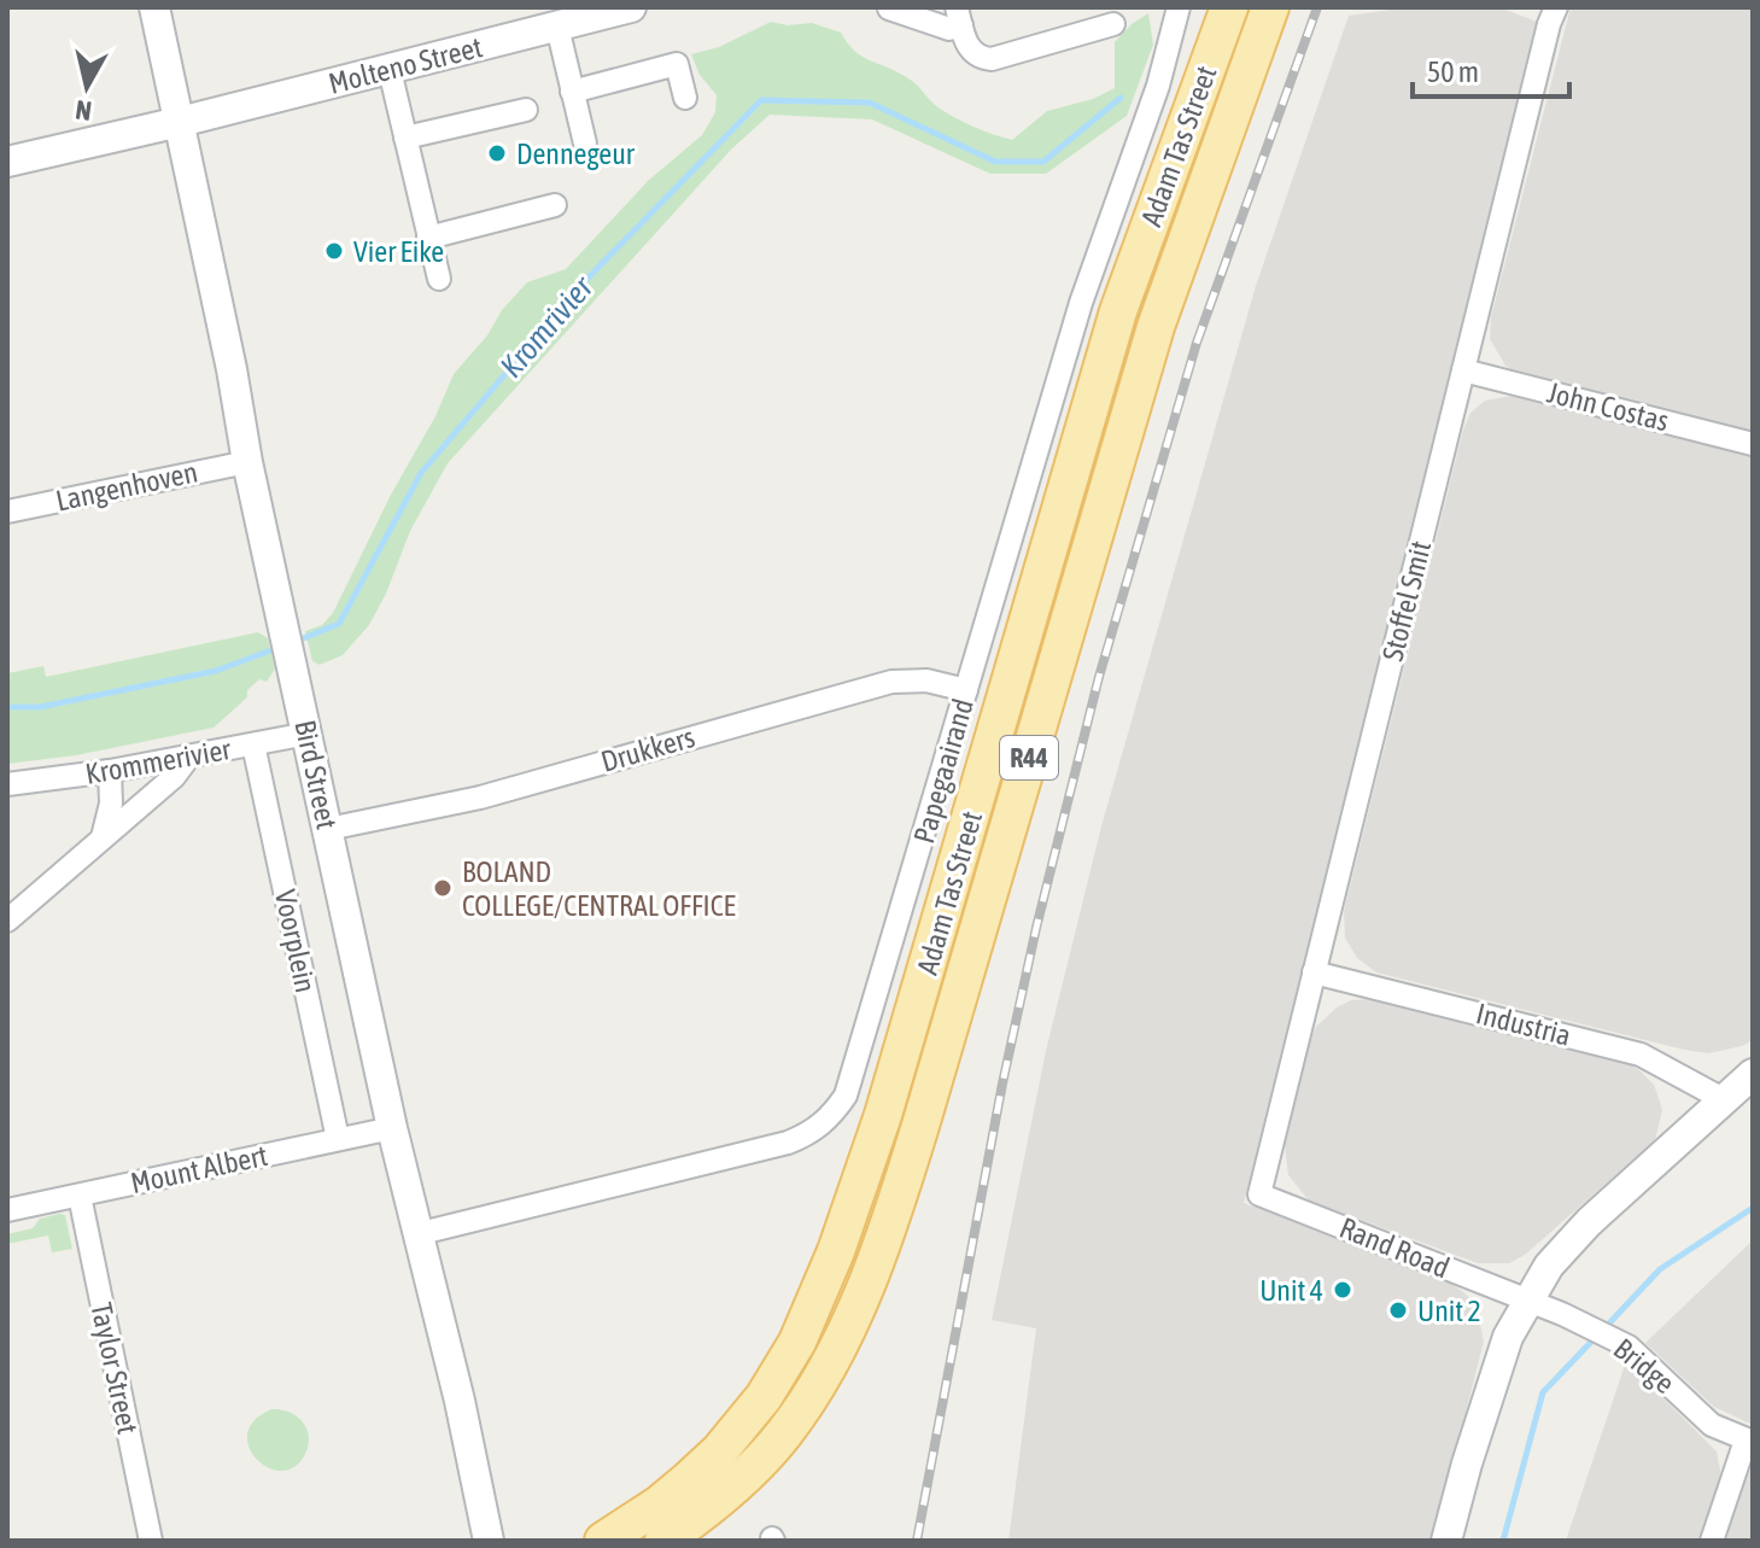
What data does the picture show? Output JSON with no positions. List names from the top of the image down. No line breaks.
{"streets":{"main road":["Adam Tas Street","R44"],"street":["Molteno Street","John Costas","Langenhoven","Stoffel Smit","Drukkers","Krommerivier","Papegaairand","Bird Street","Voorplein","Industria","Mount Albert","Rand Road","Bridge","Taylor Street"]},"crossings":[["Molteno Street","Bird Street"],["John Costas","Stoffel Smit"],["Langenhoven","Bird Street"],["Stoffel Smit","Industria"],["Stoffel Smit","Rand Road"],["Drukkers","Papegaairand"],["Drukkers","Bird Street"],["Krommerivier","Bird Street"],["Krommerivier","Voorplein"],["Papegaairand","Bird Street"],["Bird Street","Mount Albert"],["Voorplein","Mount Albert"],["Mount Albert","Taylor Street"],["Rand Road","Bridge"]],"water":["Kromrivier"],"places":["Dennegeur","Vier Eike","BOLAND COLLEGE/CENTRAL OFFICE","Unit 4","Unit 2"],"scale_bar":"50 m","north":"bottom"}
